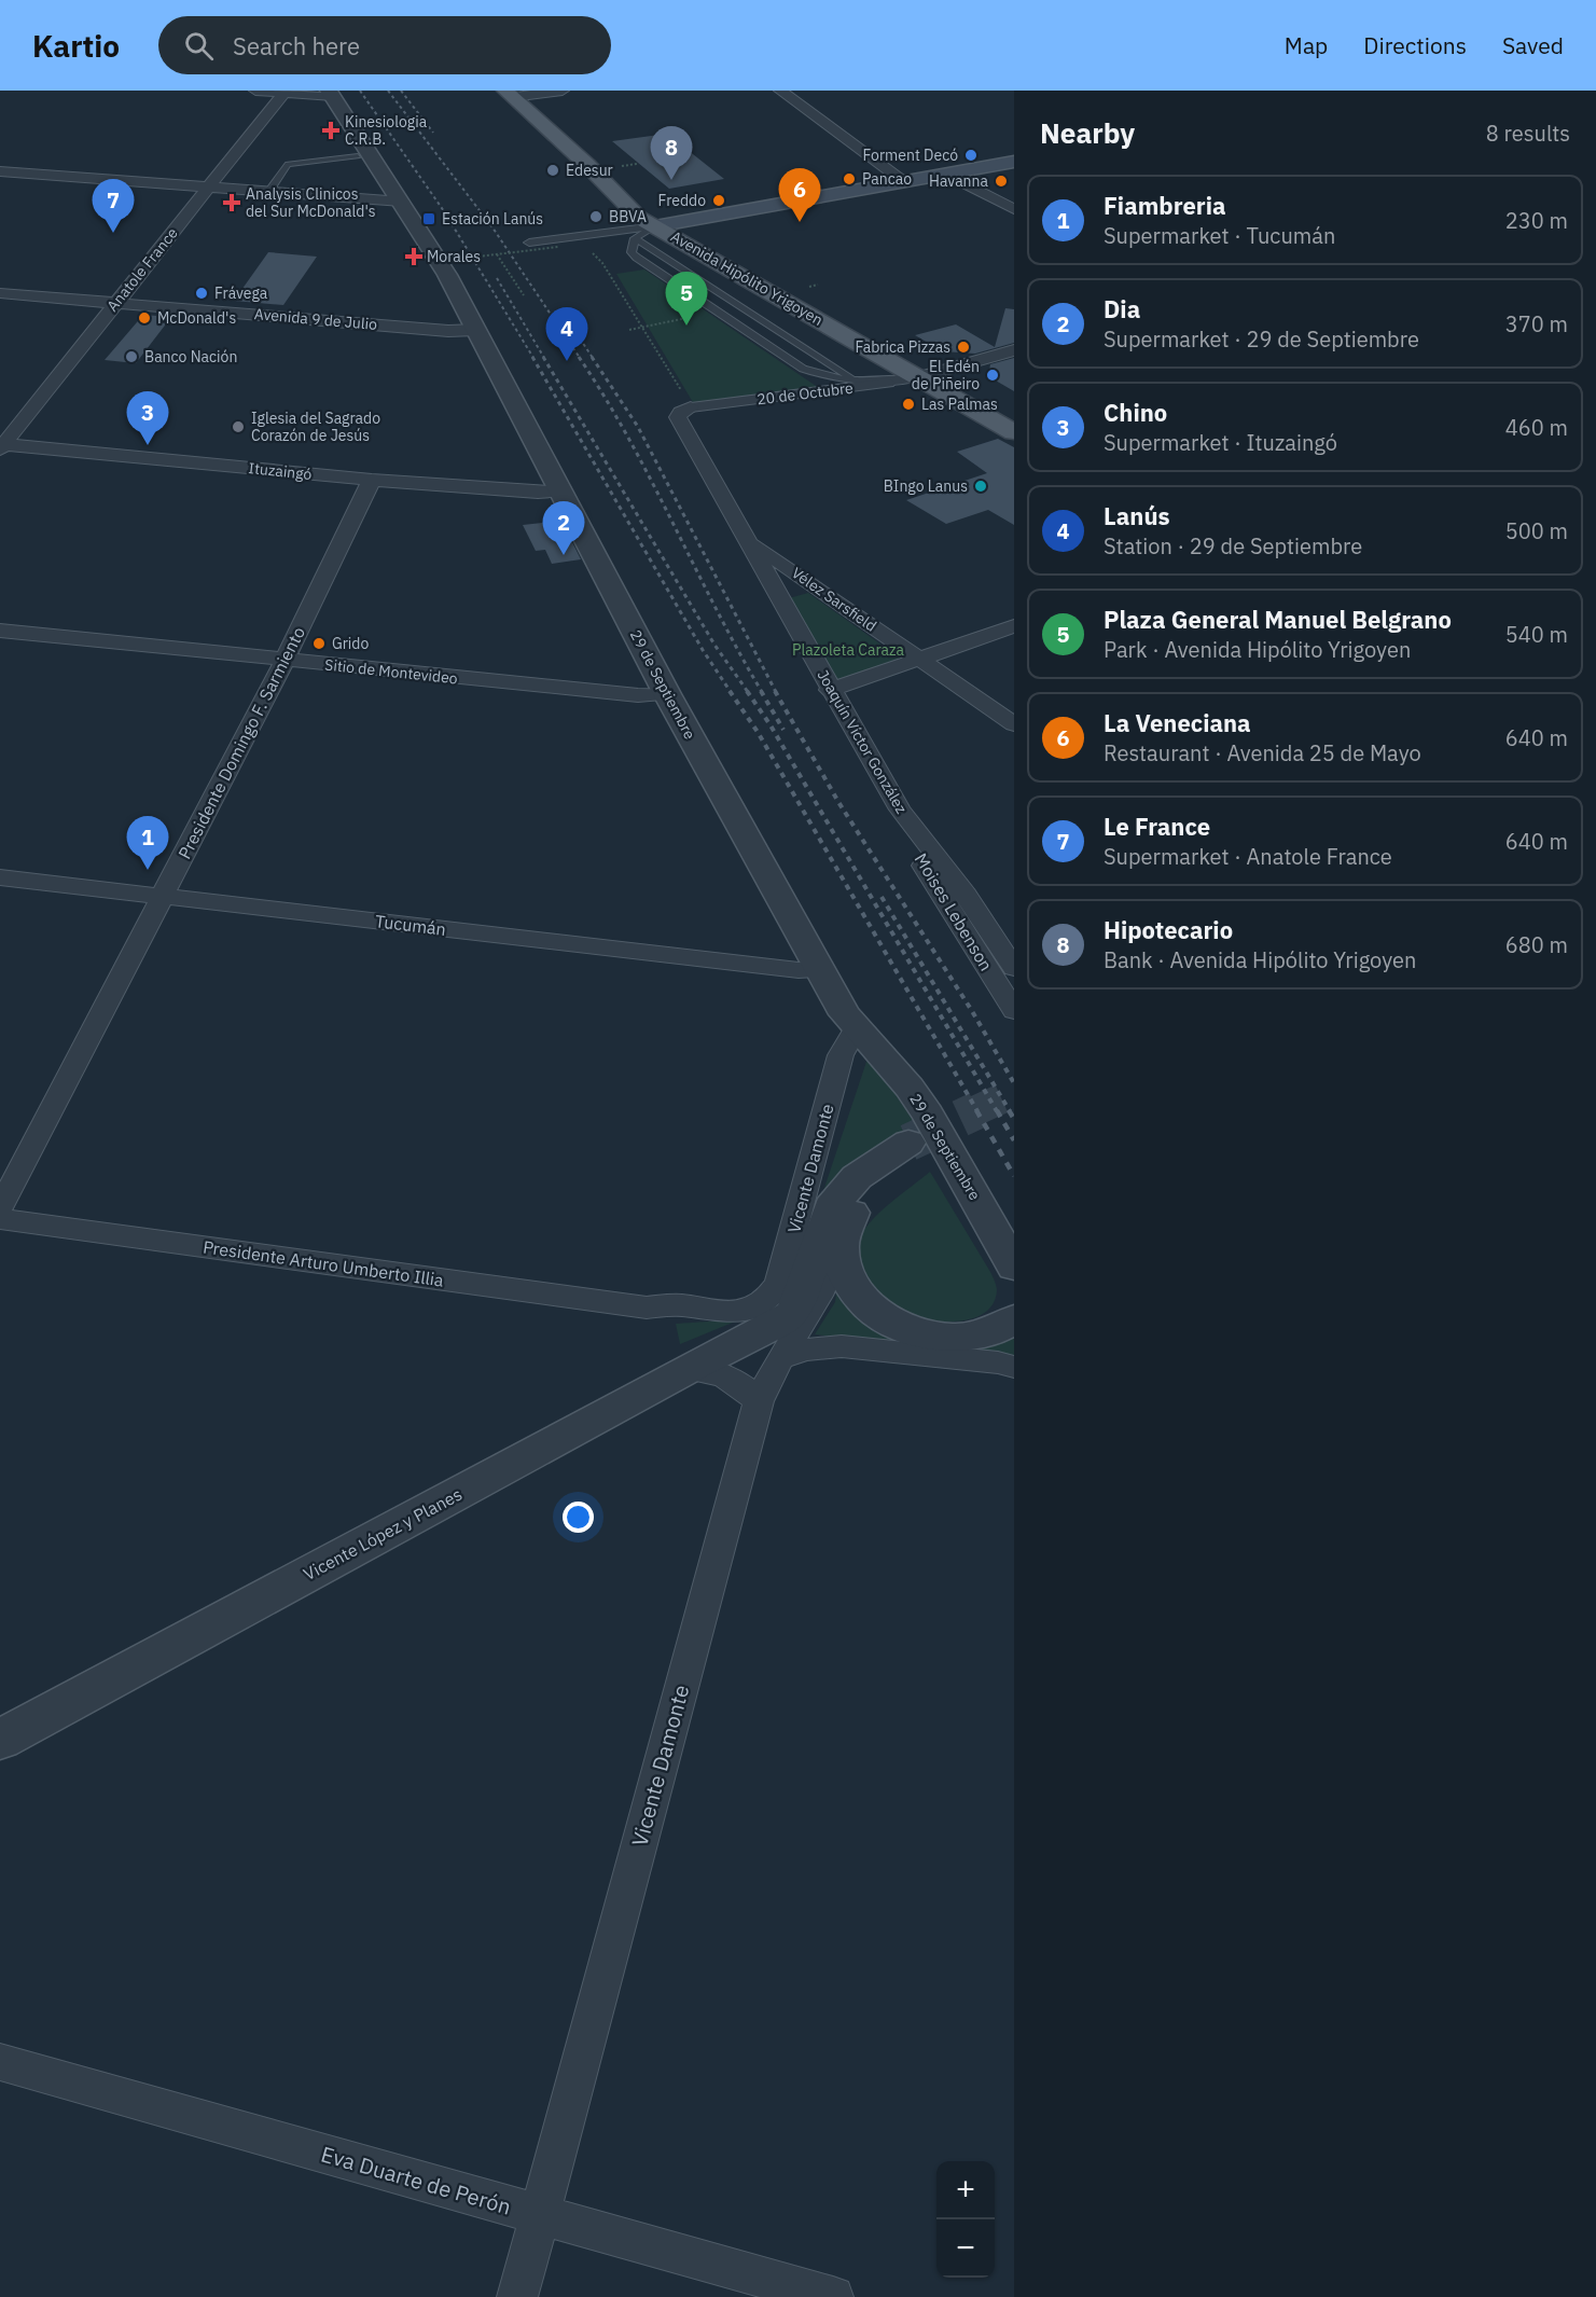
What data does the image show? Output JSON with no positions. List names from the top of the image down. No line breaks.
{"streets":{"main road":["Avenida Hipólito Yrigoyen"],"street":["Anatole France","Avenida 9 de Julio","20 de Octubre","Ituzaingó","Vélez Sarsfield","Sitio de Montevideo","29 de Septiembre","Joaquín Víctor González","Presidente Domingo F. Sarmiento","Moises Lebenson","Tucumán","Vicente Damonte","Presidente Arturo Umberto Illia","Vicente López y Planes","Eva Duarte de Perón"]},"crossings":[["Anatole France","Avenida 9 de Julio"],["Anatole France","Ituzaingó"],["Avenida Hipólito Yrigoyen","20 de Octubre"],["Avenida 9 de Julio","29 de Septiembre"],["20 de Octubre","Joaquín Víctor González"],["Ituzaingó","29 de Septiembre"],["Ituzaingó","Presidente Domingo F. Sarmiento"],["Vélez Sarsfield","Joaquín Víctor González"],["Sitio de Montevideo","29 de Septiembre"],["Sitio de Montevideo","Presidente Domingo F. Sarmiento"],["29 de Septiembre","Tucumán"],["29 de Septiembre","Vicente Damonte"],["Joaquín Víctor González","Moises Lebenson"],["Presidente Domingo F. Sarmiento","Tucumán"],["Vicente Damonte","Presidente Arturo Umberto Illia"],["Vicente Damonte","Vicente López y Planes"],["Vicente Damonte","Eva Duarte de Perón"],["Presidente Arturo Umberto Illia","Vicente López y Planes"]],"parks":["Plazoleta Caraza"],"places":{"health":["Kinesiologia C.R.B.","Analysis Clinicos del Sur McDonald's","Morales"],"other":["Forment Decó","Edesur","Pancao","Havanna","Freddo","BBVA","Frávega","McDonald's","Fabrica Pizzas","Banco Nación","El Edén de Piñeiro","Las Palmas","Iglesia del Sagrado Corazón de Jesús","BIngo Lanus","Grido"],"transit":["Estación Lanús"]},"page":{"header":"Kartio","search":"Search here","nav":["Map","Directions","Saved"],"heading":["Nearby","8 results"],"pins":["8","6","7","5","4","3","2","1"],"list":[{"mark":"1","name":"Fiambreria","note":"Supermarket · Tucumán","value":"230 m"},{"mark":"2","name":"Dia","note":"Supermarket · 29 de Septiembre","value":"370 m"},{"mark":"3","name":"Chino","note":"Supermarket · Ituzaingó","value":"460 m"},{"mark":"4","name":"Lanús","note":"Station · 29 de Septiembre","value":"500 m"},{"mark":"5","name":"Plaza General Manuel Belgrano","note":"Park · Avenida Hipólito Yrigoyen","value":"540 m"},{"mark":"6","name":"La Veneciana","note":"Restaurant · Avenida 25 de Mayo","value":"640 m"},{"mark":"7","name":"Le France","note":"Supermarket · Anatole France","value":"640 m"},{"mark":"8","name":"Hipotecario","note":"Bank · Avenida Hipólito Yrigoyen","value":"680 m"}],"map_buttons":["+","−"]}}
